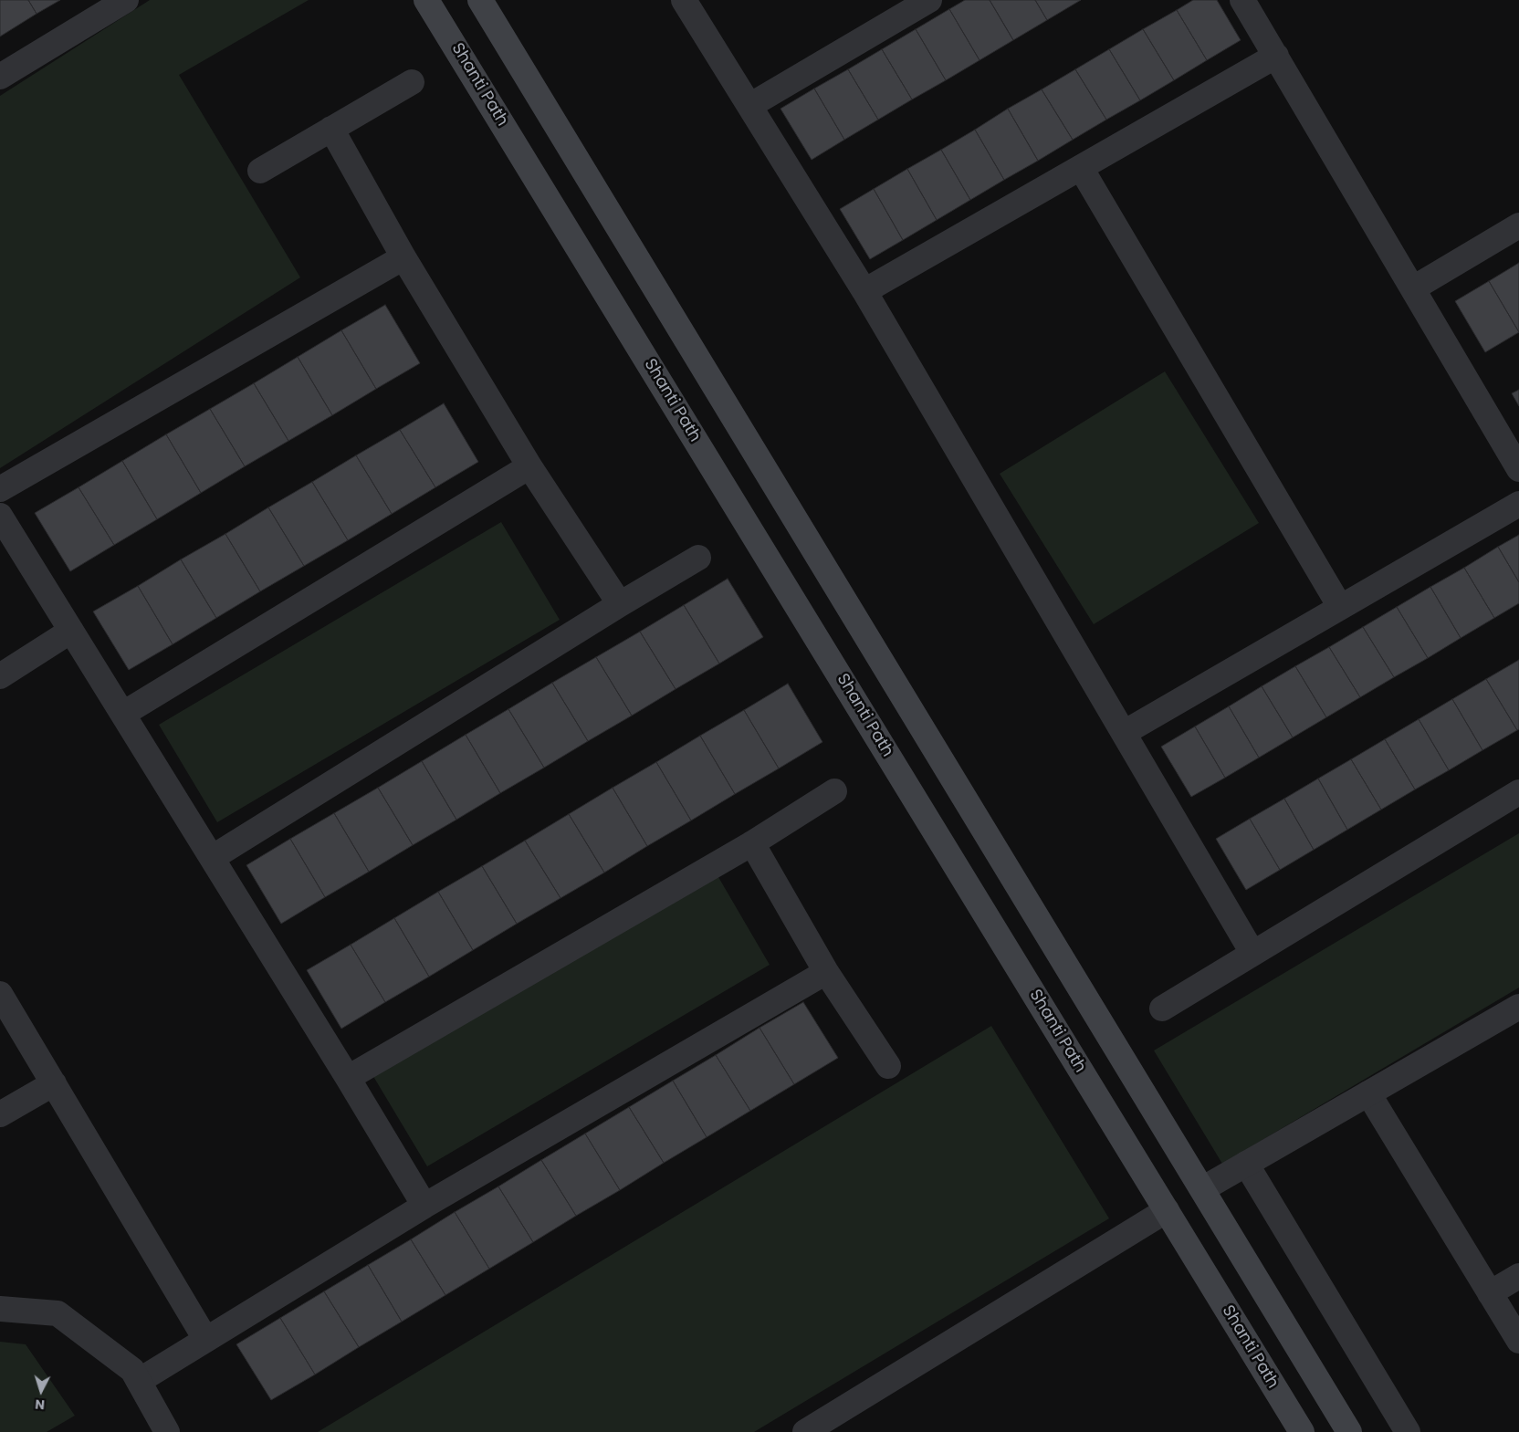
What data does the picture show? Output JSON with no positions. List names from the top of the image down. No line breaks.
{"streets":{"main road":["Shanti Path"]},"north":"bottom"}
